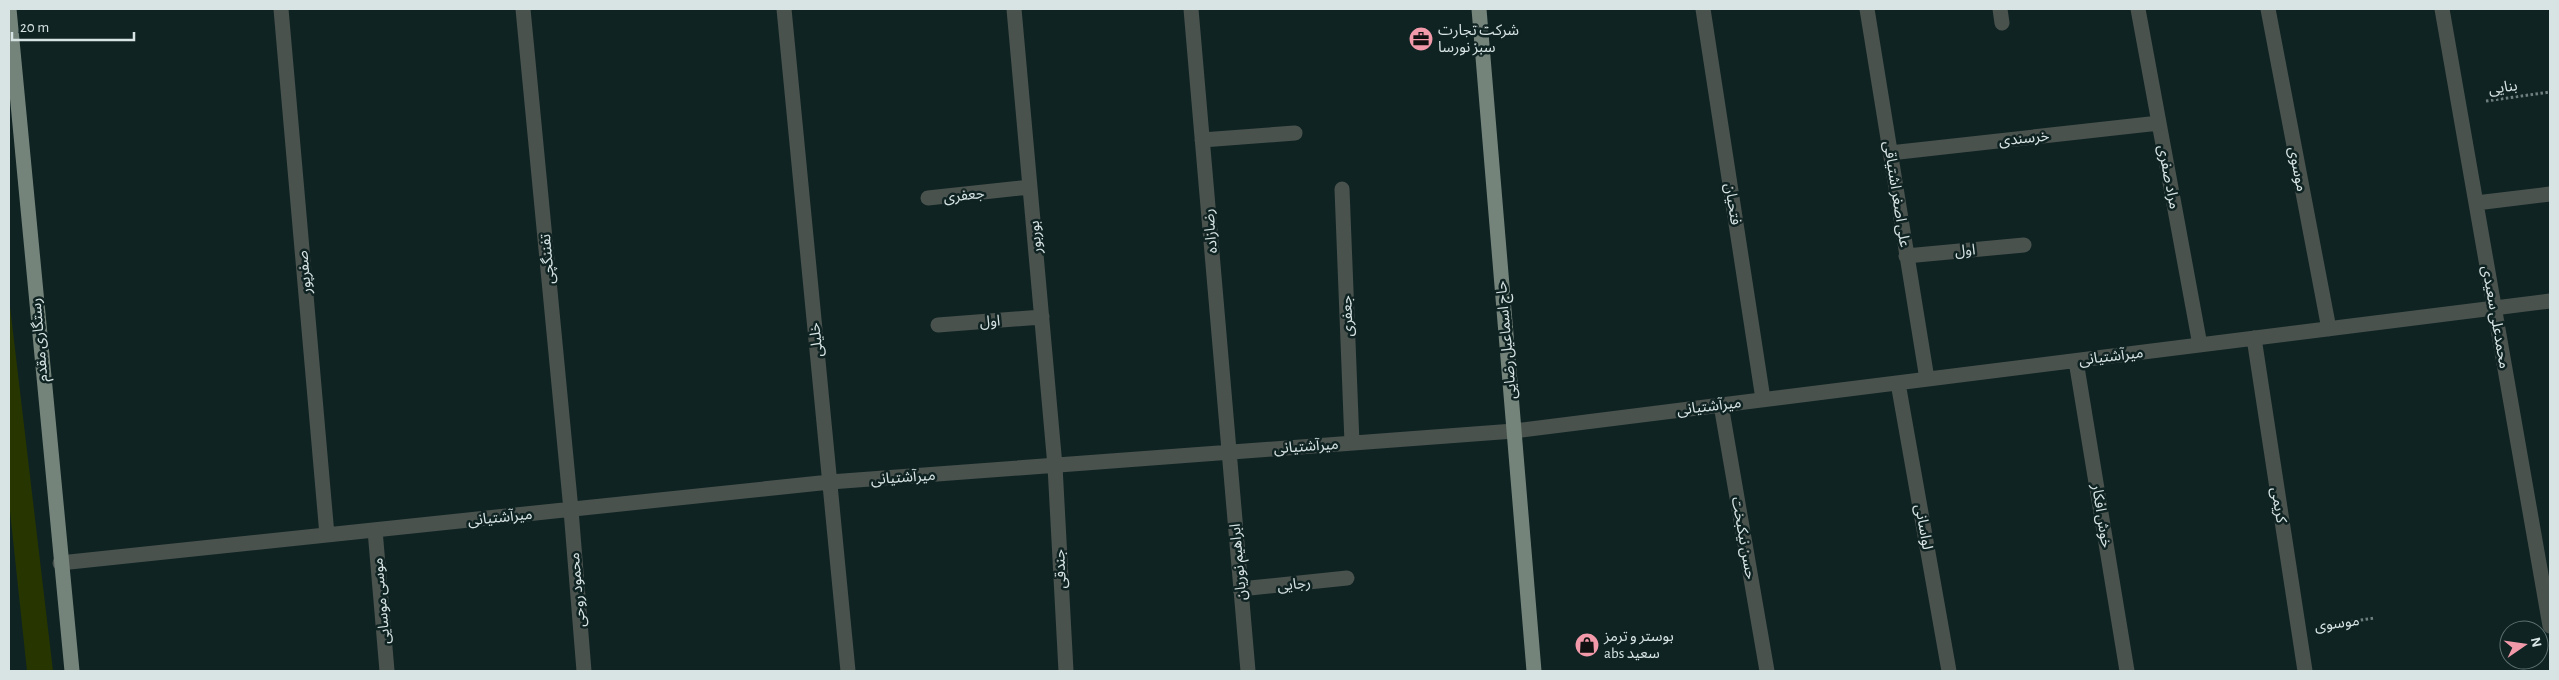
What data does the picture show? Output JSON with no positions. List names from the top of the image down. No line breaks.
{"streets":{"main road":["رستگاری مقدم","حاج اسماعیل رضایی"],"street":["خرسندی","موسوی","مراد صفری","علی اصغر اشتیاقی","جعفری","فتحیان","رضازاده","بوربور","اول","تفننگچی","صفرپور","محمدعلی سعیدی","خلیلی","میرآشتیانی","کریمی","خوش افکار","لواسانی","حسن نیکبخت","ابراهیم نوریان","جندقی","رجایی","محمود روحی","موسی موسایی"],"path":["بنایی"]},"crossings":[["بنایی","محمدعلی سعیدی"],["خرسندی","مراد صفری"],["خرسندی","علی اصغر اشتیاقی"],["موسوی","میرآشتیانی"],["موسوی","کریمی"],["مراد صفری","میرآشتیانی"],["علی اصغر اشتیاقی","اول"],["علی اصغر اشتیاقی","میرآشتیانی"],["جعفری","بوربور"],["جعفری","میرآشتیانی"],["فتحیان","میرآشتیانی"],["رضازاده","میرآشتیانی"],["رضازاده","ابراهیم نوریان"],["بوربور","اول"],["بوربور","میرآشتیانی"],["بوربور","جندقی"],["تفننگچی","میرآشتیانی"],["تفننگچی","محمود روحی"],["صفرپور","میرآشتیانی"],["محمدعلی سعیدی","میرآشتیانی"],["رستگاری مقدم","میرآشتیانی"],["خلیلی","میرآشتیانی"],["حاج اسماعیل رضایی","میرآشتیانی"],["میرآشتیانی","کریمی"],["میرآشتیانی","خوش افکار"],["میرآشتیانی","لواسانی"],["میرآشتیانی","حسن نیکبخت"],["میرآشتیانی","ابراهیم نوریان"],["میرآشتیانی","جندقی"],["میرآشتیانی","محمود روحی"],["میرآشتیانی","موسی موسایی"],["ابراهیم نوریان","رجایی"]],"places":{"office":["شرکت تجارت سبز نورسا"],"shop":["بوستر و ترمز abs سعید"]},"scale_bar":"20 m","north":"right"}
